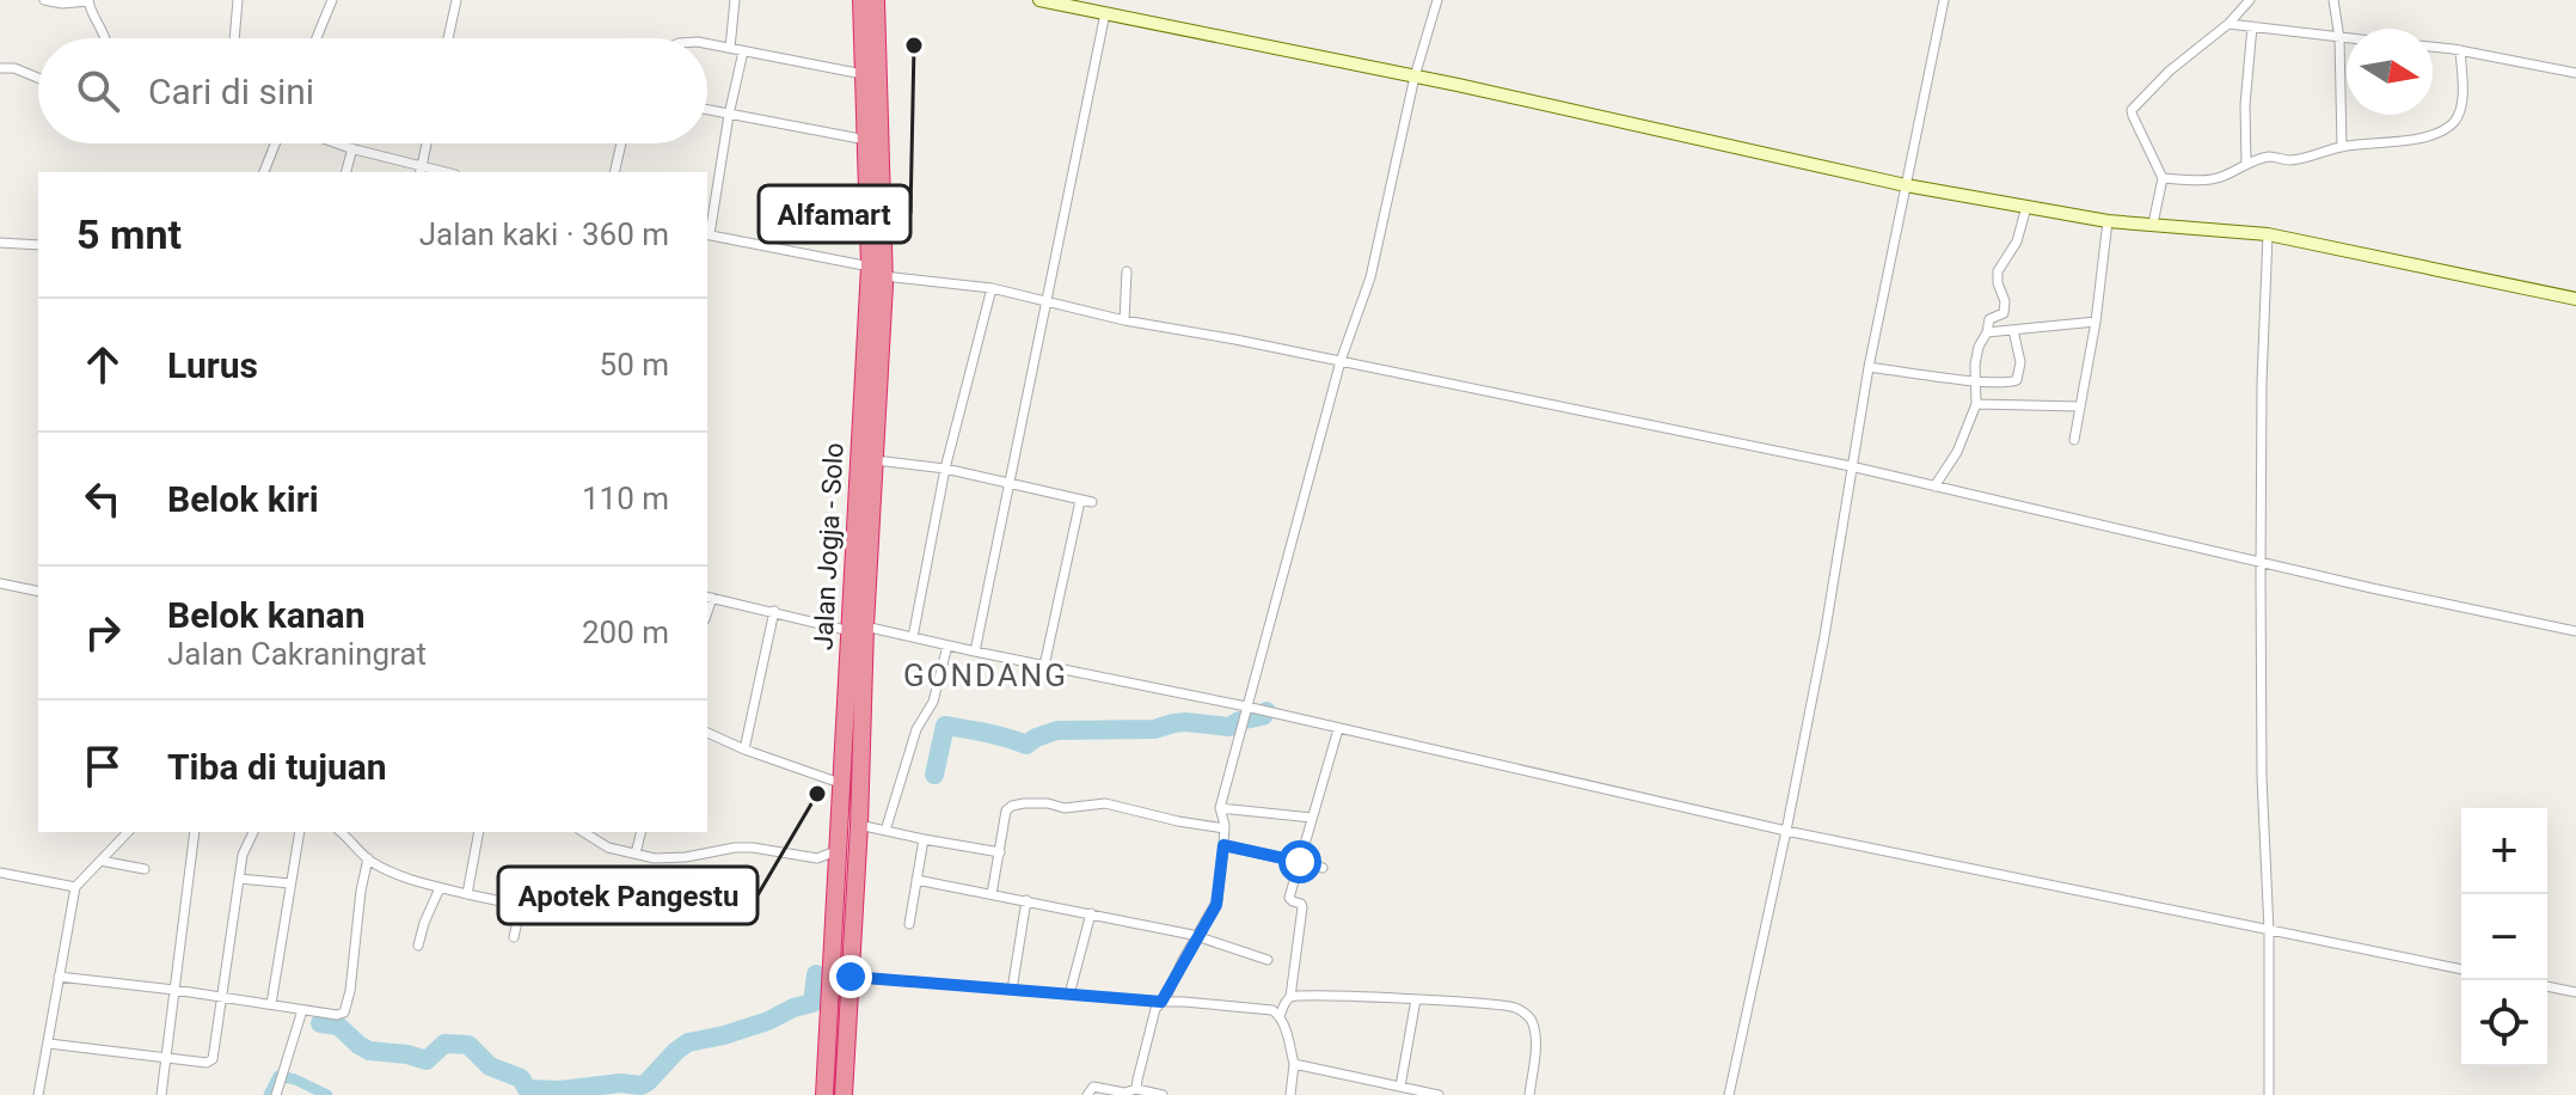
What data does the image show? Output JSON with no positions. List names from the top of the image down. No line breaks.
{"streets":{"highway":["Jalan Jogja - Solo"]},"districts":["GONDANG"],"places":["Alfamart","Apotek Pangestu"],"north":"right","page":{"search":"Cari di sini","heading":["5 mnt","Jalan kaki · 360 m"],"list":[["Lurus","50 m"],["Belok kiri","110 m"],["Belok kanan","Jalan Cakraningrat","200 m"],"Tiba di tujuan"],"map_buttons":["+","−"]}}
